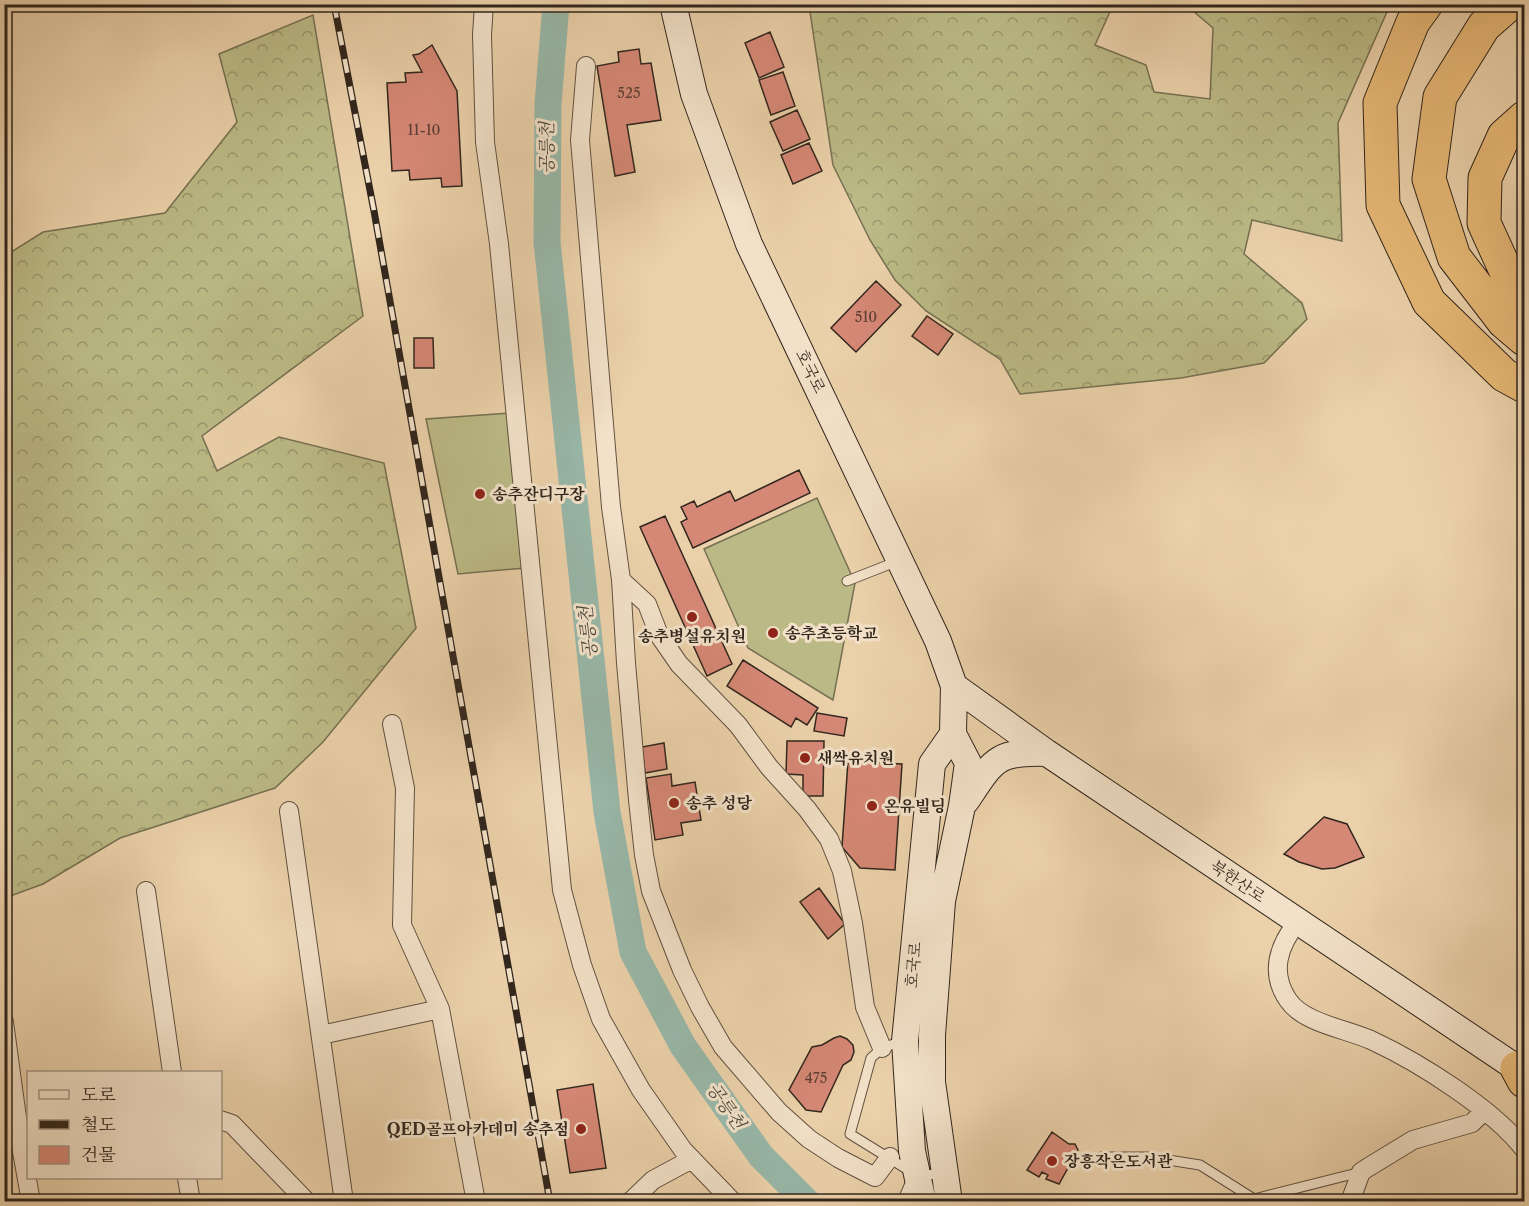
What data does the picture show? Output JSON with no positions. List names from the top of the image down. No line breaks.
{"streets":{"street":["호국로","북한산로"]},"crossings":[["호국로","북한산로"]],"water":["공릉천"],"places":["송추잔디구장","송추병설유치원","송추초등학교","새싹유치원","송추 성당","온유빌딩","QED골프아카데미 송추점","장흥작은도서관"],"house_numbers":["525","11-10","510","475"],"legend":["도로","철도","건물"]}
